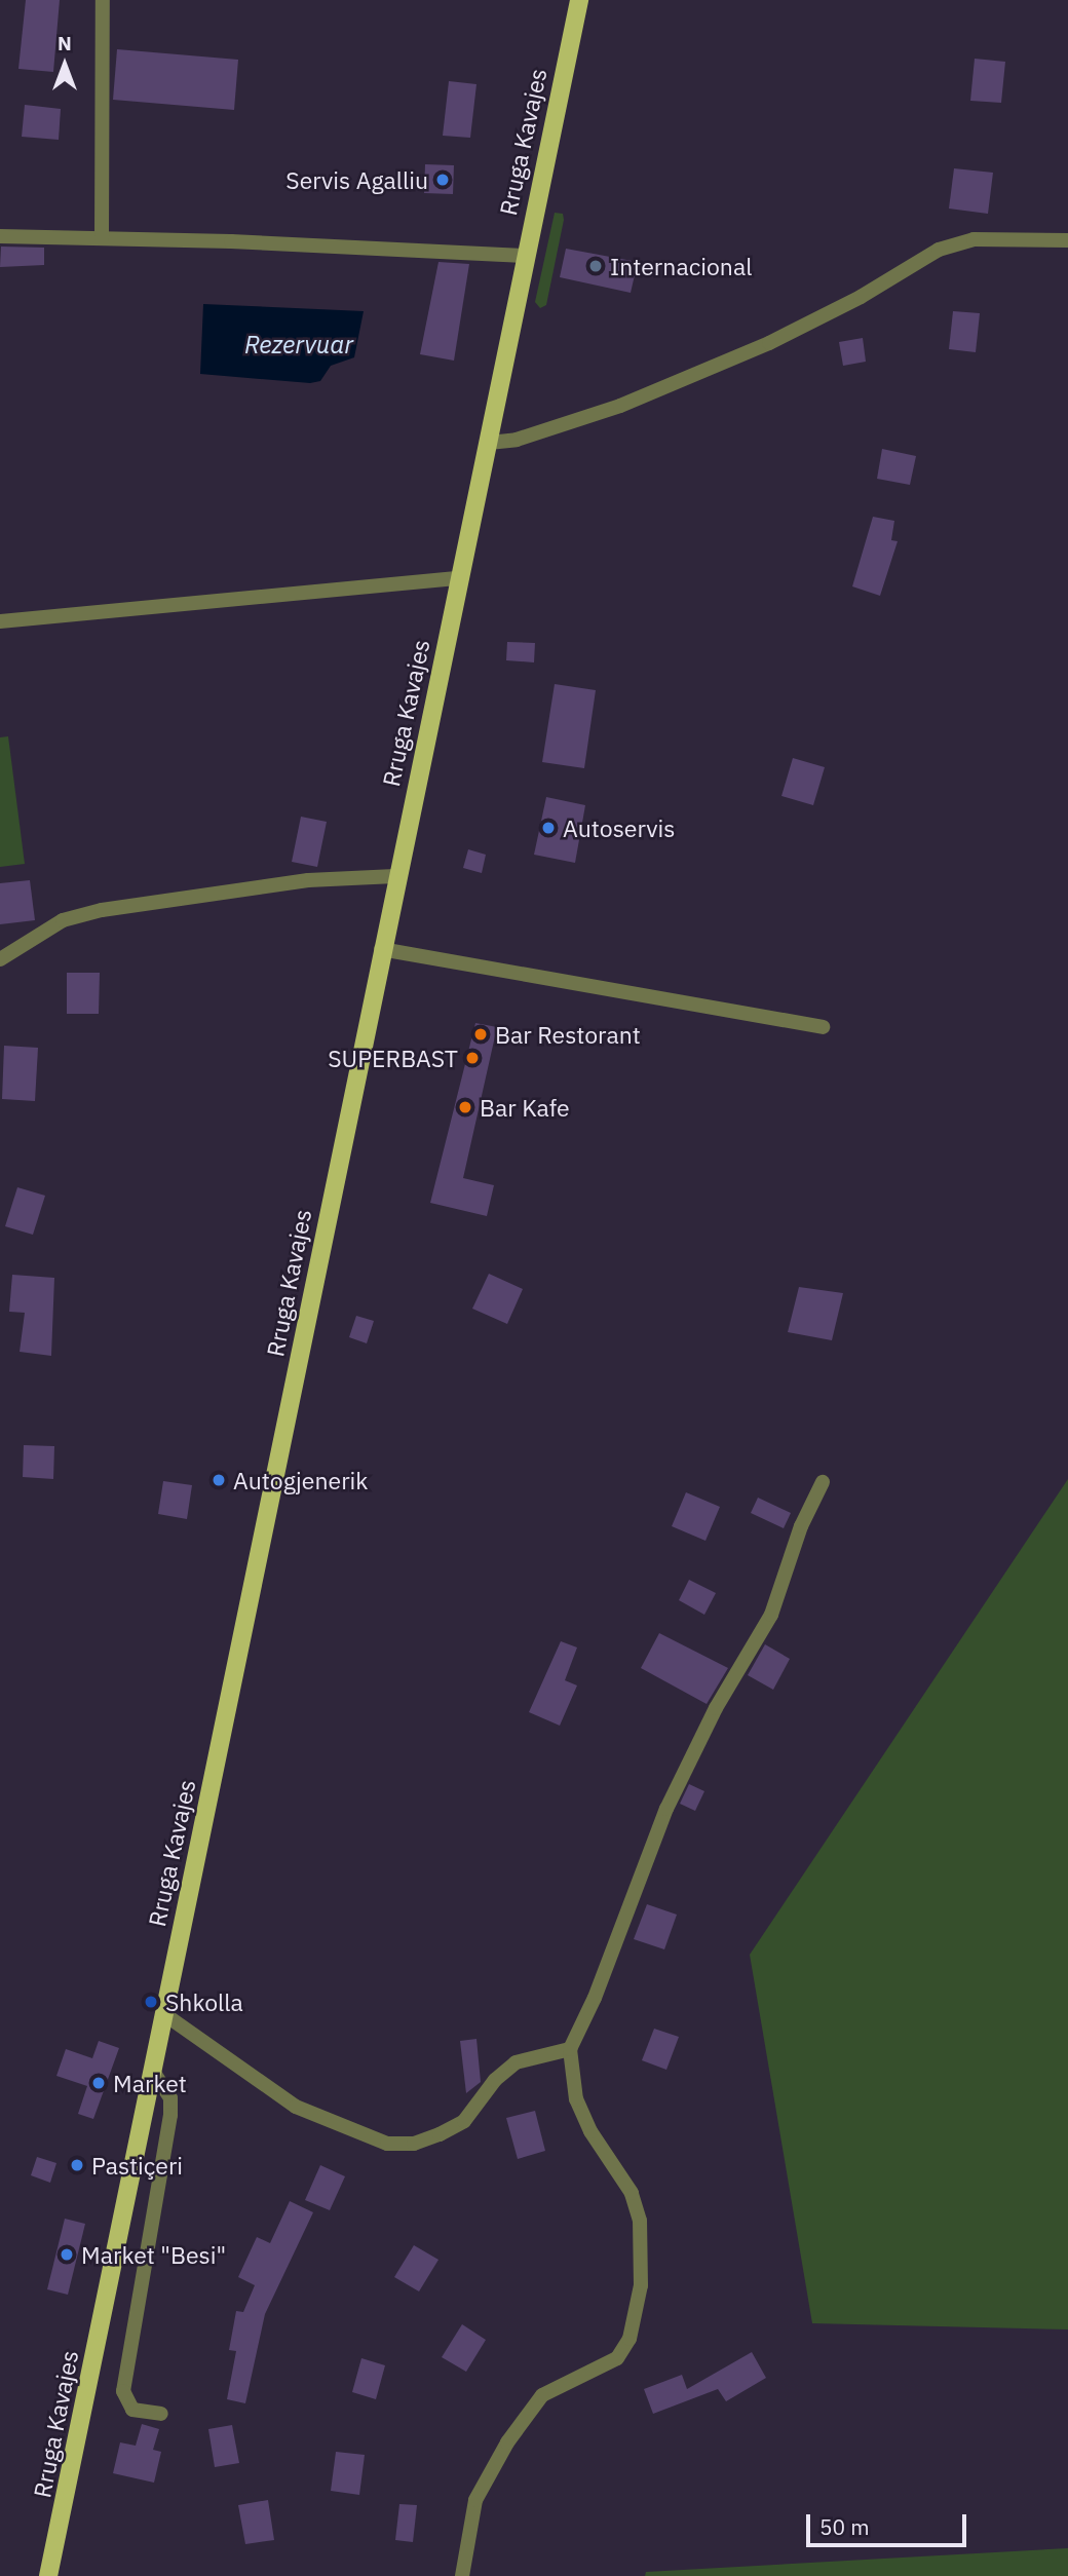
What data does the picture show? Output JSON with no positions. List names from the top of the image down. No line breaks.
{"streets":{"main road":["Rruga Kavajes"]},"water":["Rezervuar"],"places":["Servis Agalliu","Internacional","Autoservis","Bar Restorant","SUPERBAST","Bar Kafe","Autogjenerik","Shkolla","Market","Pastiçeri","Market \"Besi\""],"scale_bar":"50 m","north":"top"}
